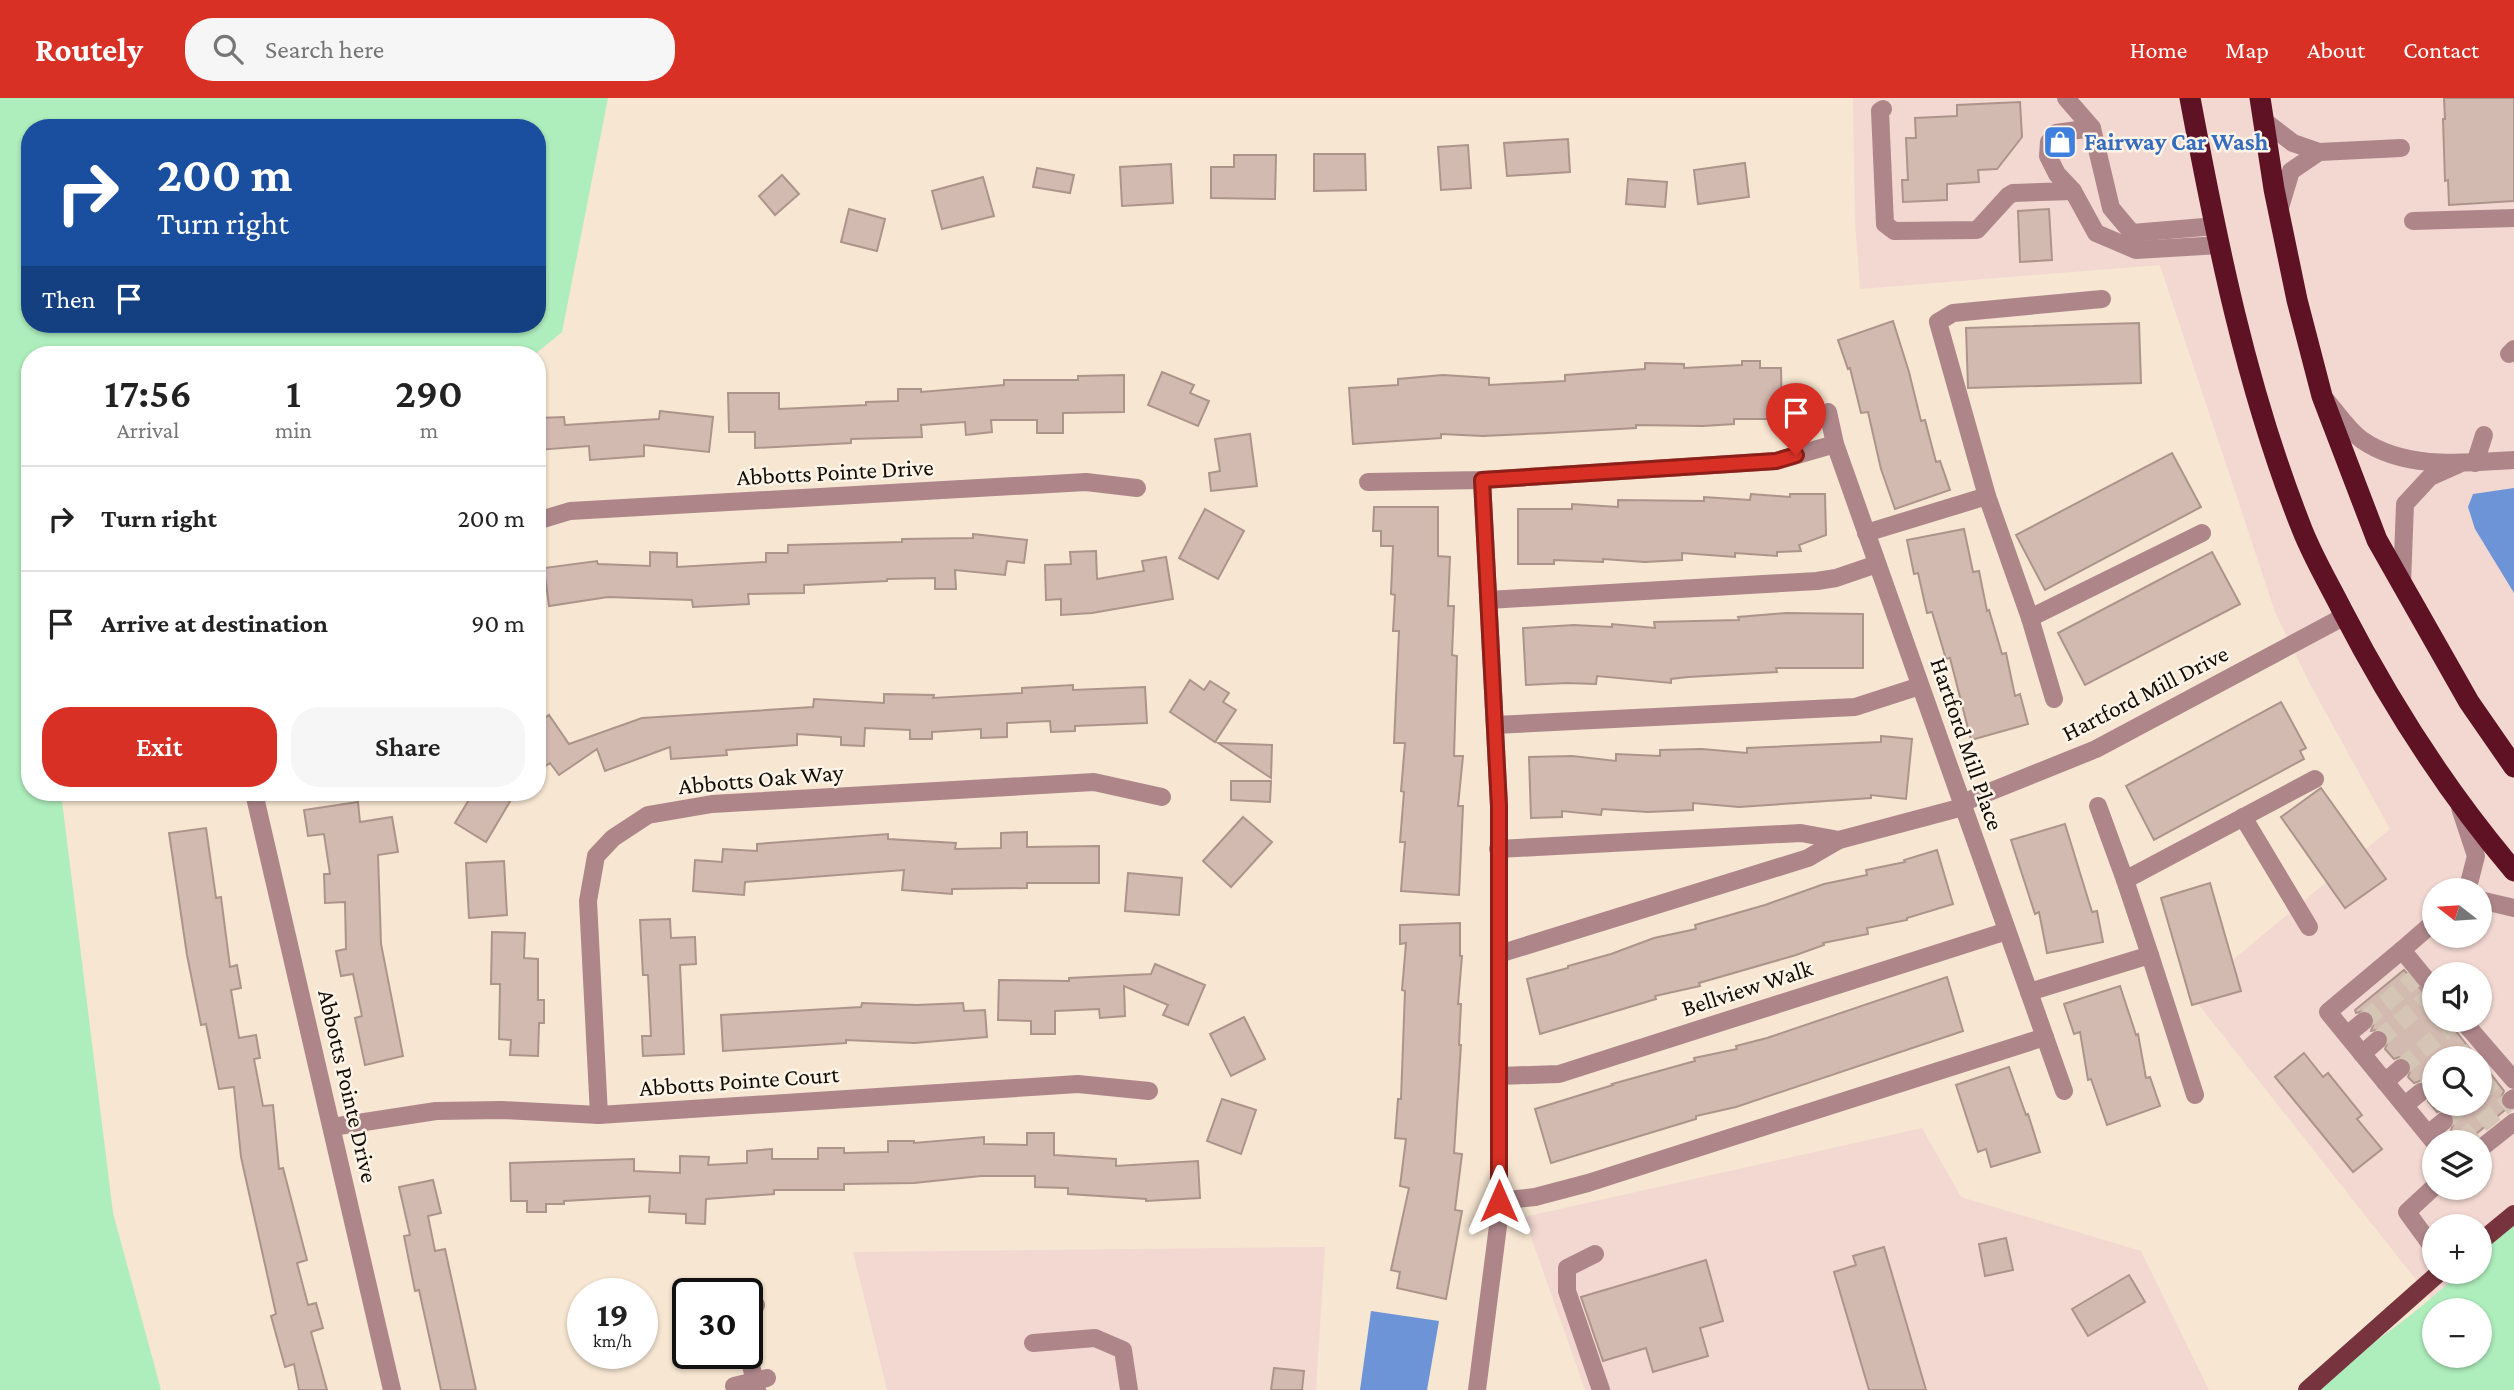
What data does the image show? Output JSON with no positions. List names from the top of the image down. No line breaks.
{"streets":{"street":["Abbotts Pointe Drive","Hartford Mill Drive","Hartford Mill Place","Abbotts Oak Way","Bellview Walk","Abbotts Pointe Court"]},"crossings":[["Abbotts Pointe Drive","Abbotts Pointe Court"],["Hartford Mill Drive","Hartford Mill Place"],["Hartford Mill Place","Bellview Walk"],["Abbotts Oak Way","Abbotts Pointe Court"]],"places":{"shop":["Fairway Car Wash"]},"north":"left","page":{"header":"Routely","search":"Search here","nav":["Home","Map","About","Contact"],"turn":["200 m","Turn right"],"then":"Then","eta":["17:56","Arrival","1","min","290","m"],"list":[{"name":"Turn right","value":"200 m"},{"name":"Arrive at destination","value":"90 m"}],"buttons":["Exit","Share"],"map_buttons":["+","−"],"speed":"19 km/h","limit":"30"}}
